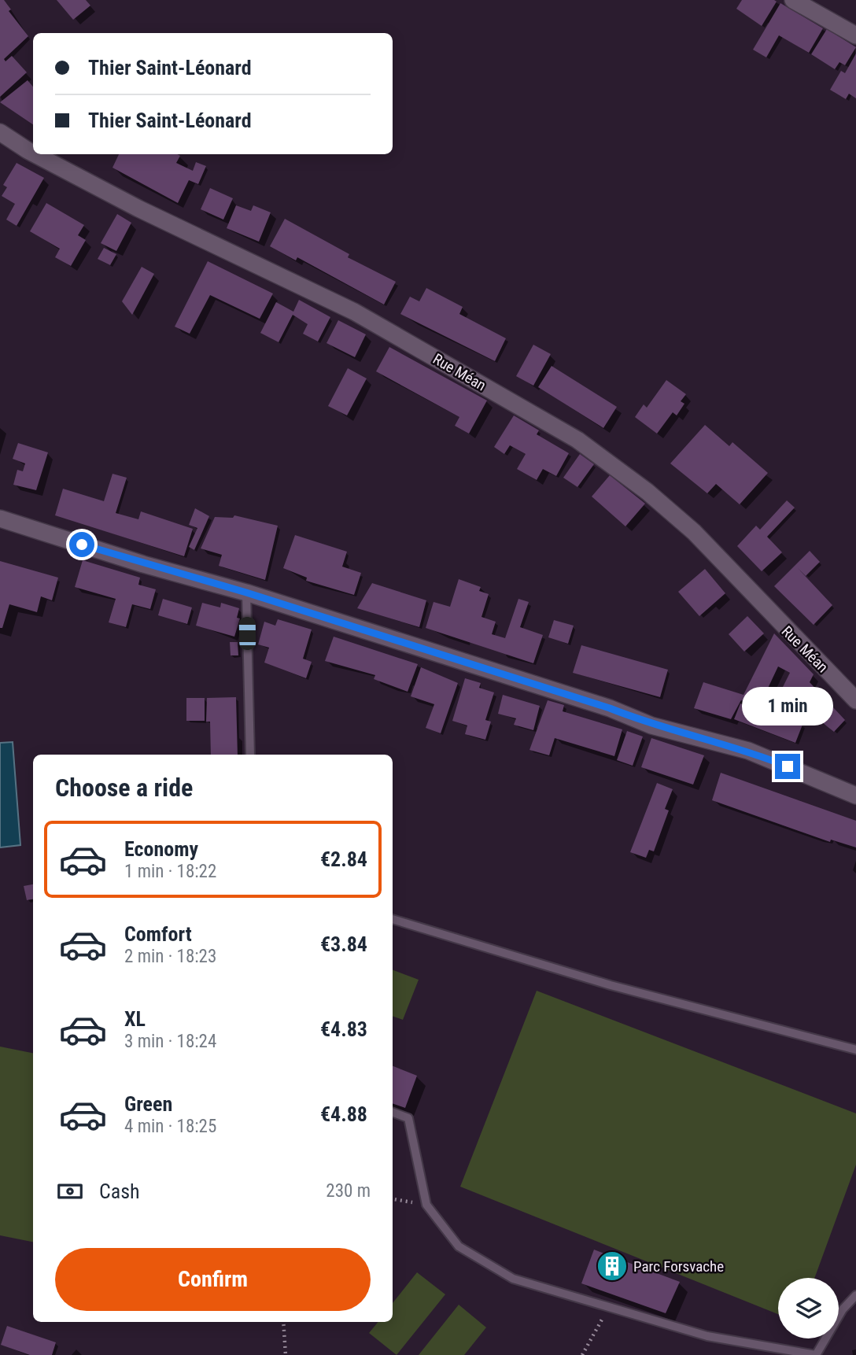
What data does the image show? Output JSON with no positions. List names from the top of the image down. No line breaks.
{"streets":{"street":["Rue Méan"]},"places":{"building":["Parc Forsvache"]},"page":{"banner":["Thier Saint-Léonard","Thier Saint-Léonard"],"bubble":"1 min","heading":"Choose a ride","list":[{"name":"Economy","note":"1 min · 18:22","value":"€2.84"},{"name":"Comfort","note":"2 min · 18:23","value":"€3.84"},{"name":"XL","note":"3 min · 18:24","value":"€4.83"},{"name":"Green","note":"4 min · 18:25","value":"€4.88"}],"pay":["Cash","230 m"],"buttons":"Confirm"}}
